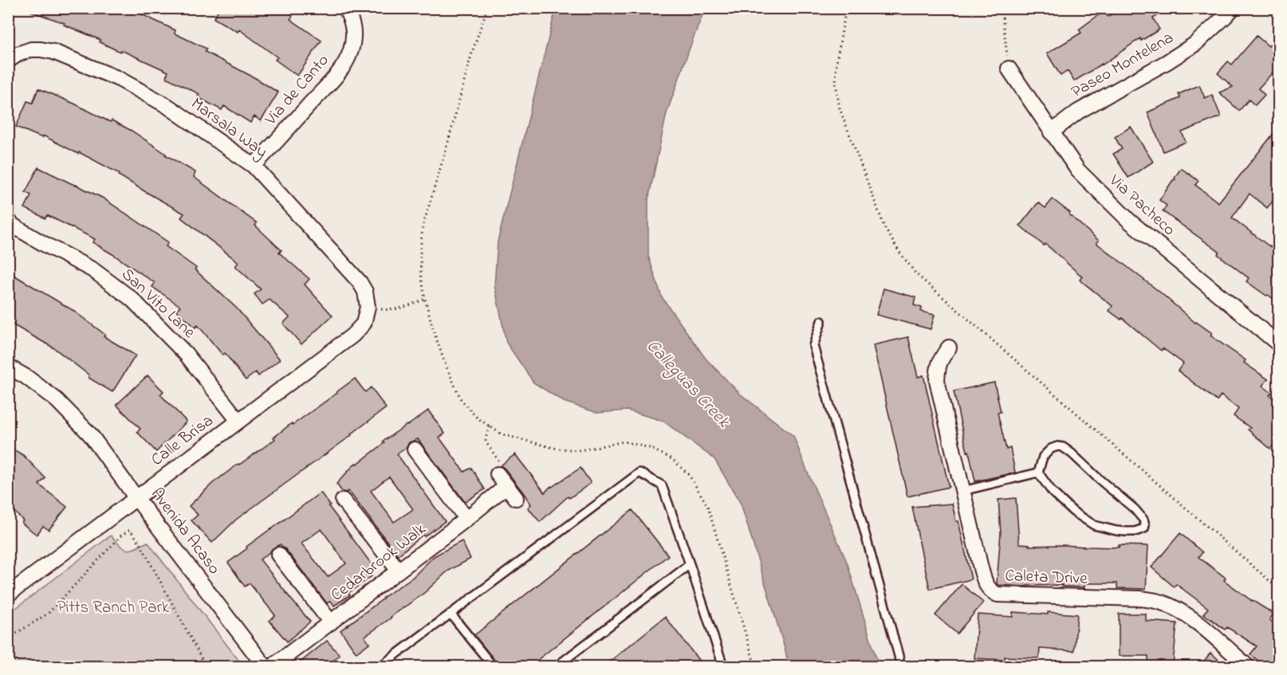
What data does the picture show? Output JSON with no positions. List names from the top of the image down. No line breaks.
{"streets":{"street":["Paseo Montelena","Via de Canto","Marsala Way","Via Pacheco","San Vito Lane","Calle Brisa","Avenida Acaso","Cedarbrook Walk","Caleta Drive"]},"crossings":[["Paseo Montelena","Via Pacheco"],["Via de Canto","Marsala Way"],["Marsala Way","Calle Brisa"],["San Vito Lane","Calle Brisa"],["Calle Brisa","Avenida Acaso"]],"water":["Calleguas Creek"],"parks":["Pitts Ranch Park"]}
